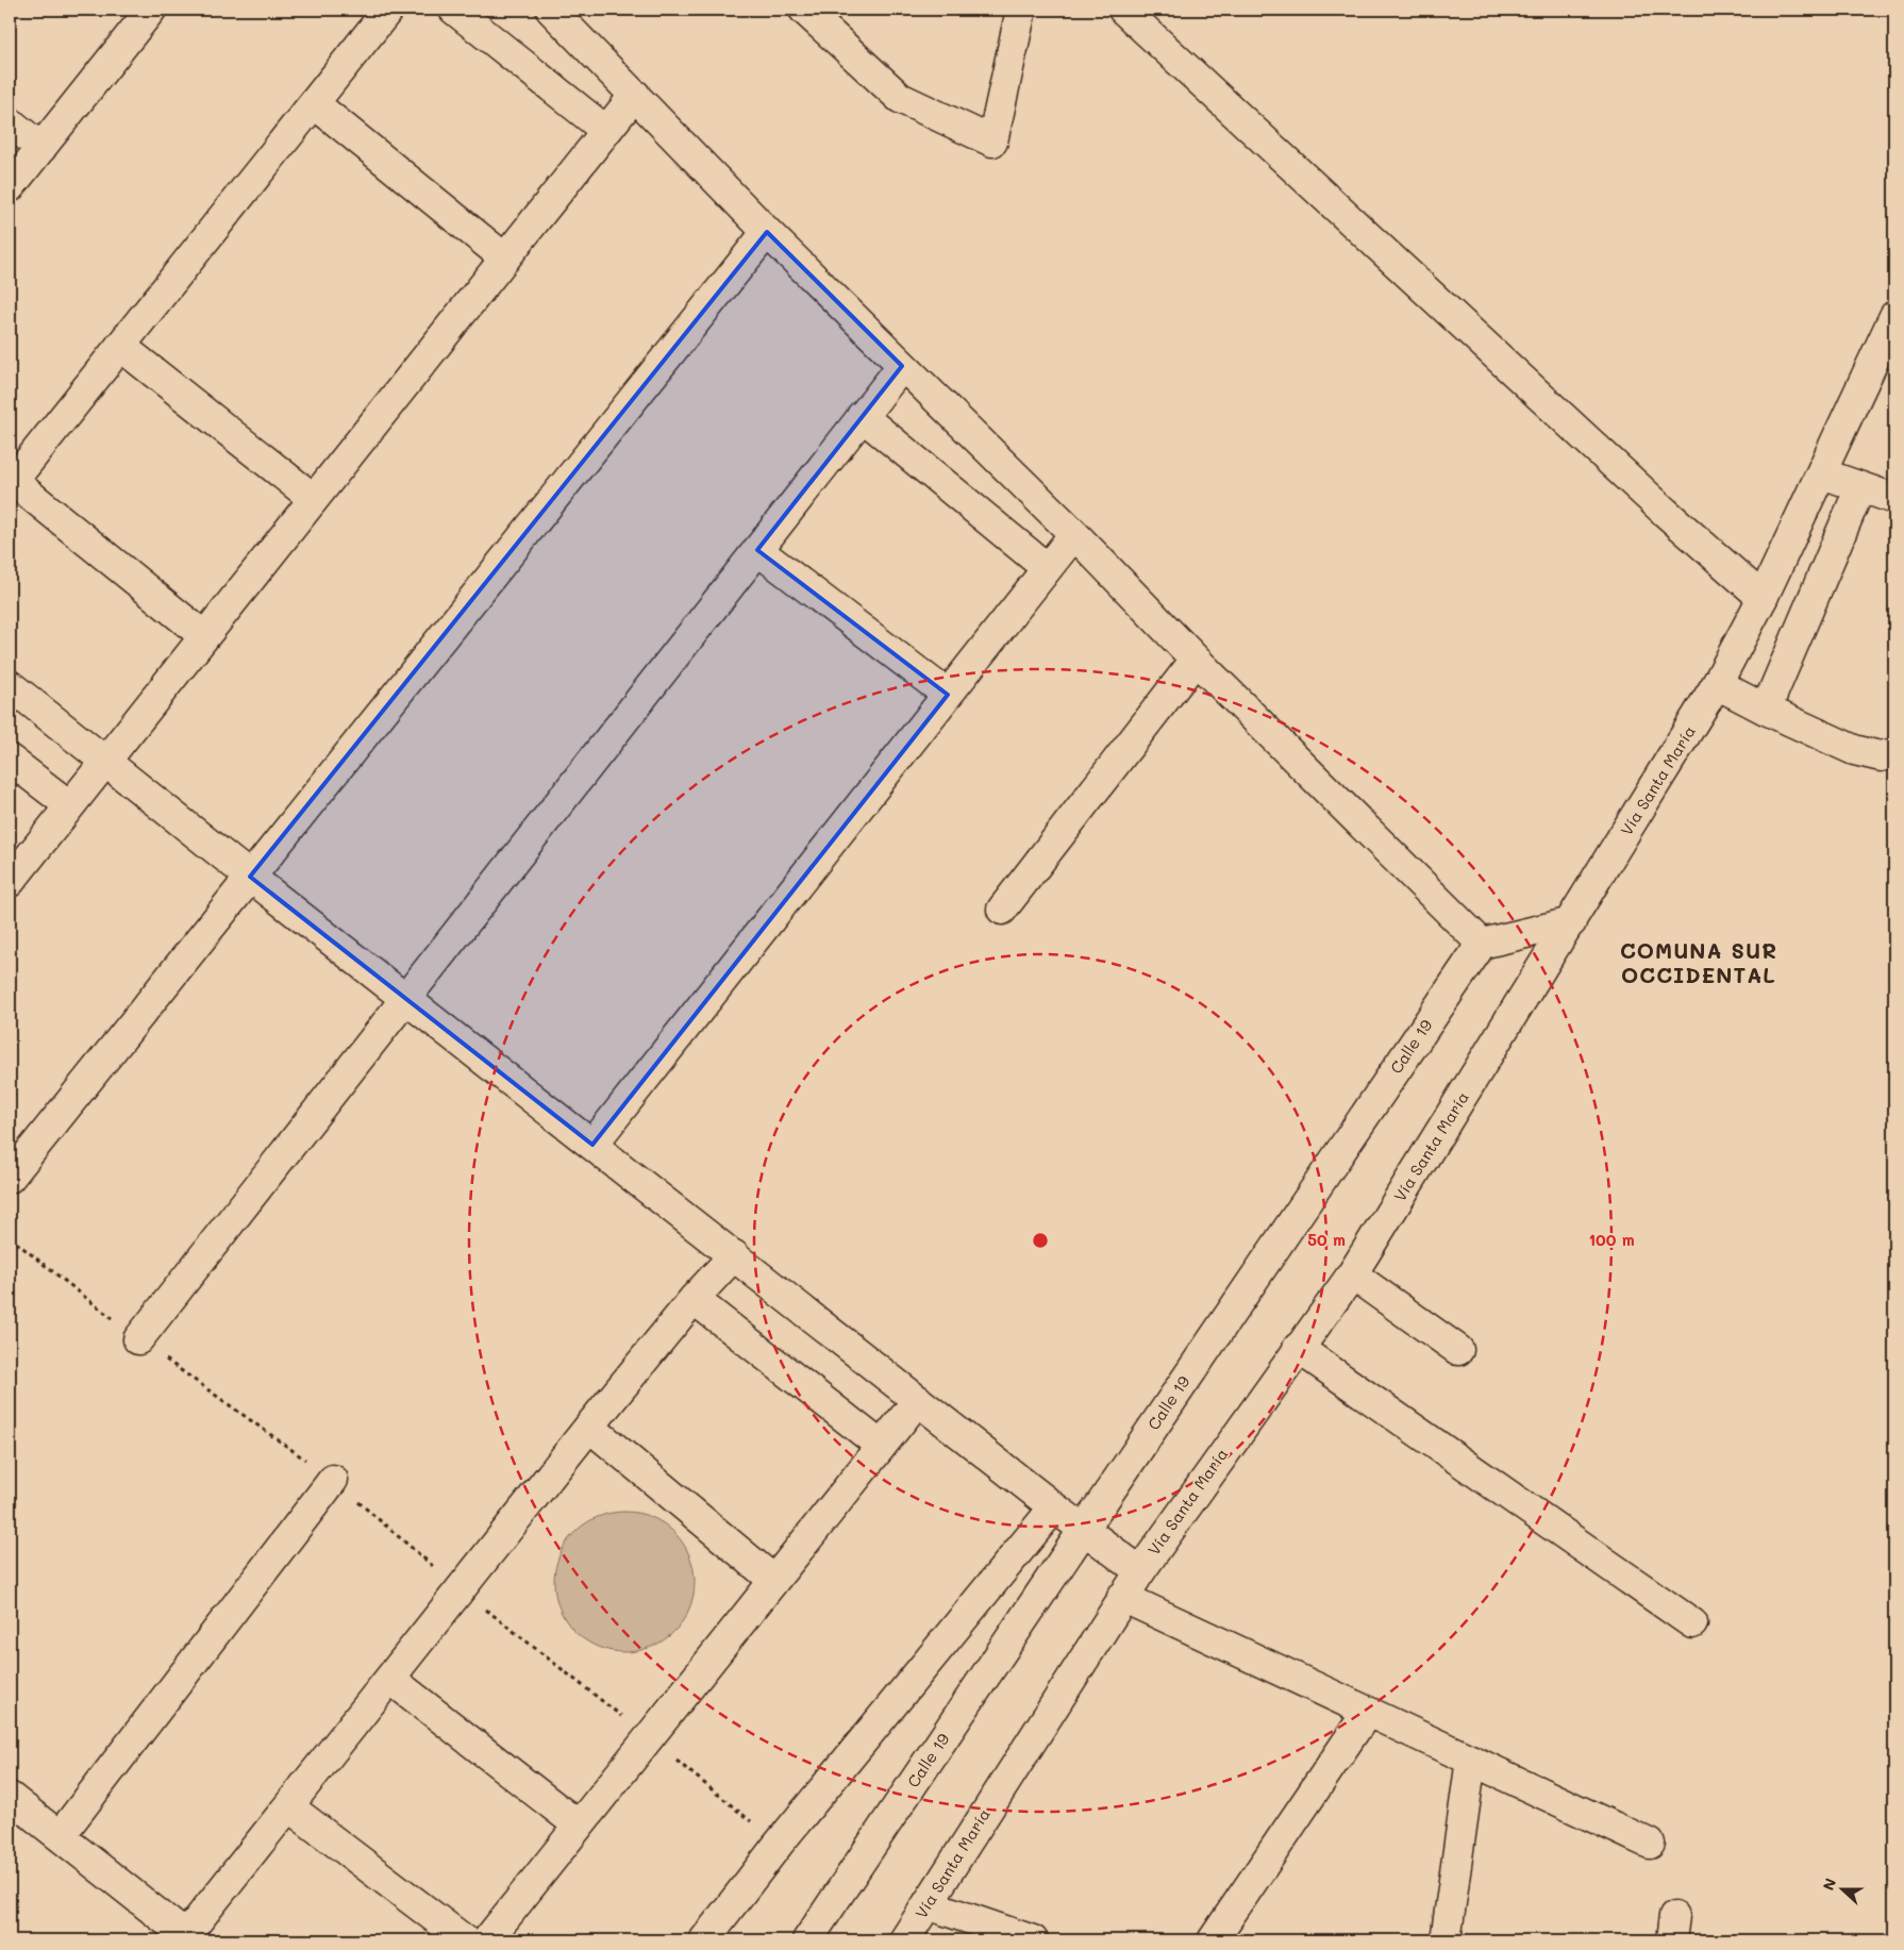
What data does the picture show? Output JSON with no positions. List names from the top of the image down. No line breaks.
{"streets":{"street":["Vía Santa María","Calle 19"]},"districts":["COMUNA SUR OCCIDENTAL"],"north":"left","rings":["50 m","100 m"]}
